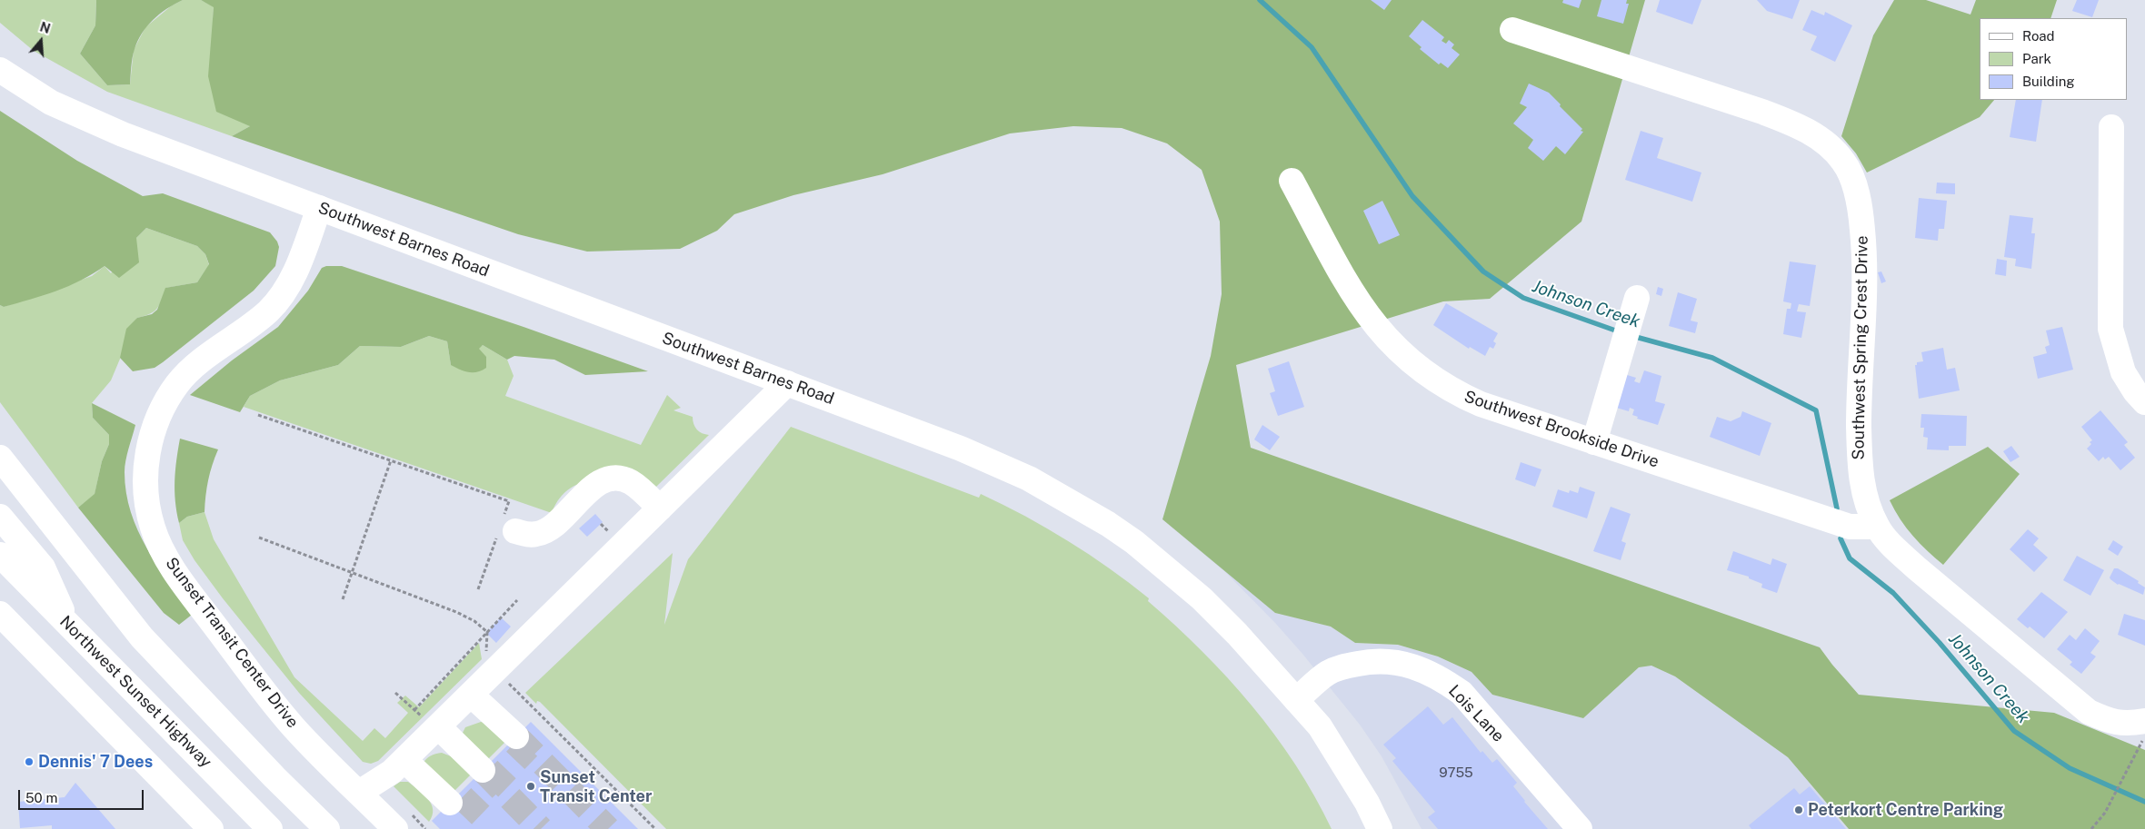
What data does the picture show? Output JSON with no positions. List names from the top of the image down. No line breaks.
{"streets":{"main road":["Southwest Barnes Road","Southwest Spring Crest Drive","Southwest Brookside Drive","Sunset Transit Center Drive","Northwest Sunset Highway","Lois Lane"]},"crossings":[["Southwest Barnes Road","Sunset Transit Center Drive"],["Southwest Barnes Road","Lois Lane"],["Southwest Spring Crest Drive","Southwest Brookside Drive"]],"water":["Johnson Creek"],"places":["Dennis' 7 Dees","Sunset Transit Center","Peterkort Centre Parking"],"house_numbers":["9755"],"legend":["Road","Park","Building"],"scale_bar":"50 m","north":"top"}
